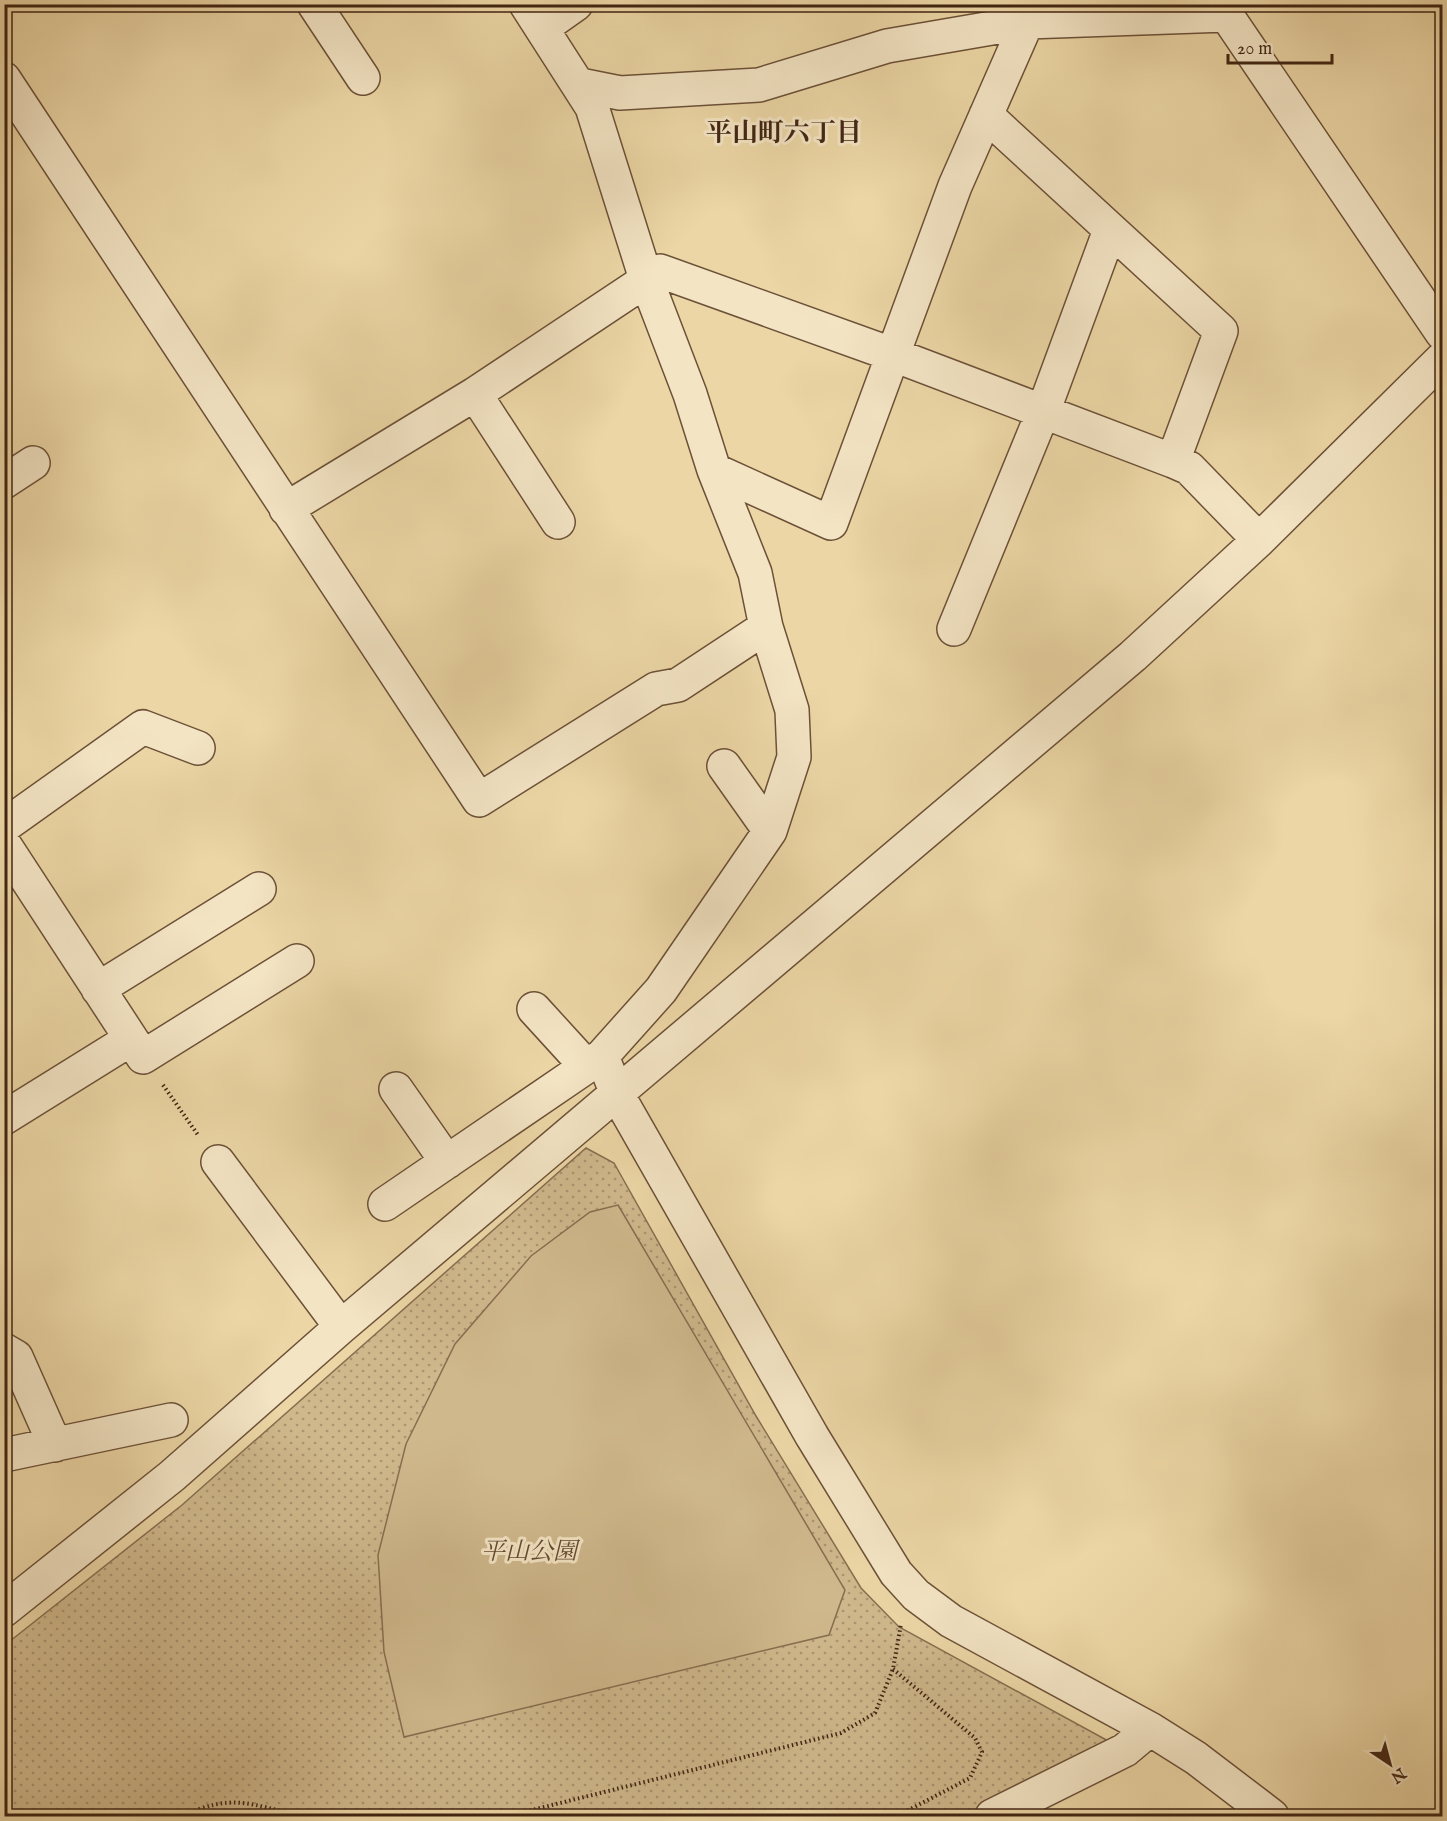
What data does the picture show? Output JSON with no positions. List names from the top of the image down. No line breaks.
{"districts":["平山町六丁目"],"parks":["平山公園"],"scale_bar":"20 m","north":"bottom right"}
